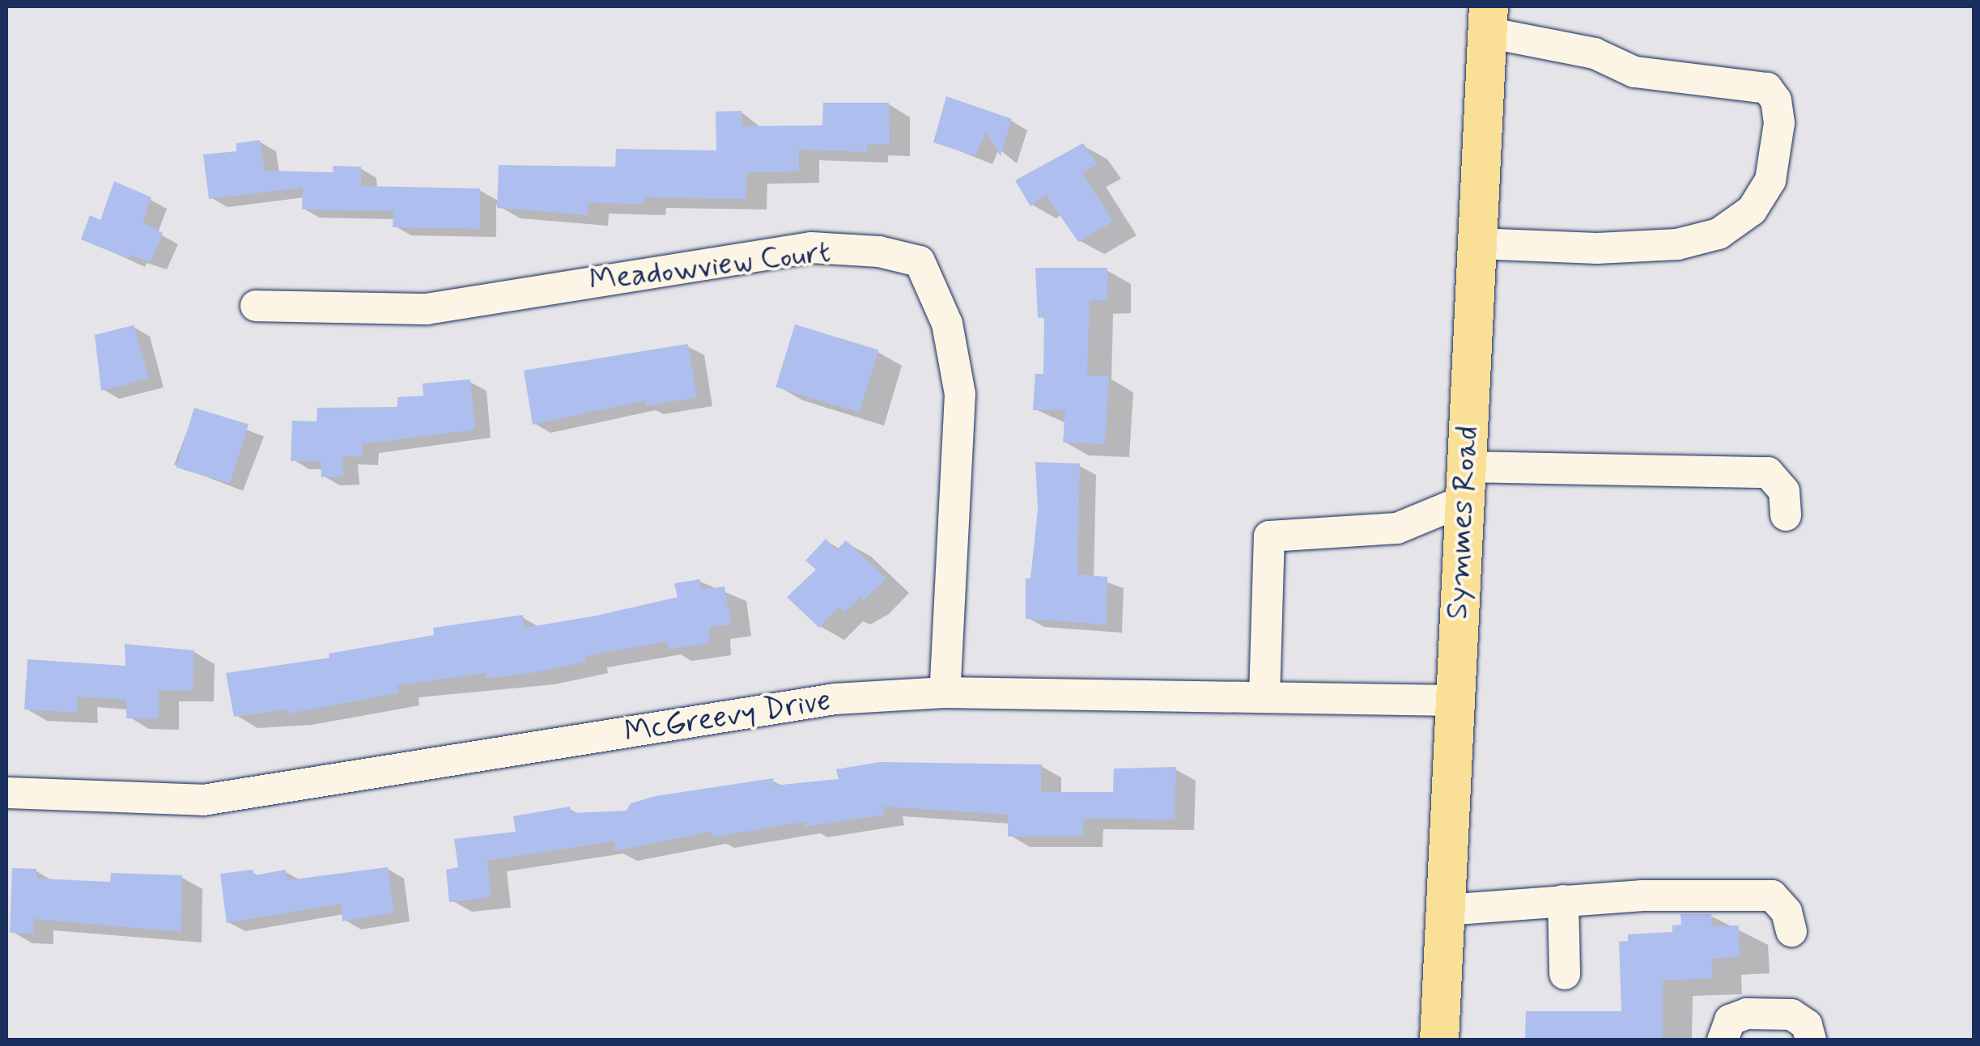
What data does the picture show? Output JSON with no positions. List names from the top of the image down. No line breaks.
{"streets":{"main road":["Symmes Road"],"street":["Meadowview Court","McGreevy Drive"]},"crossings":[["Meadowview Court","McGreevy Drive"],["Symmes Road","McGreevy Drive"]]}
